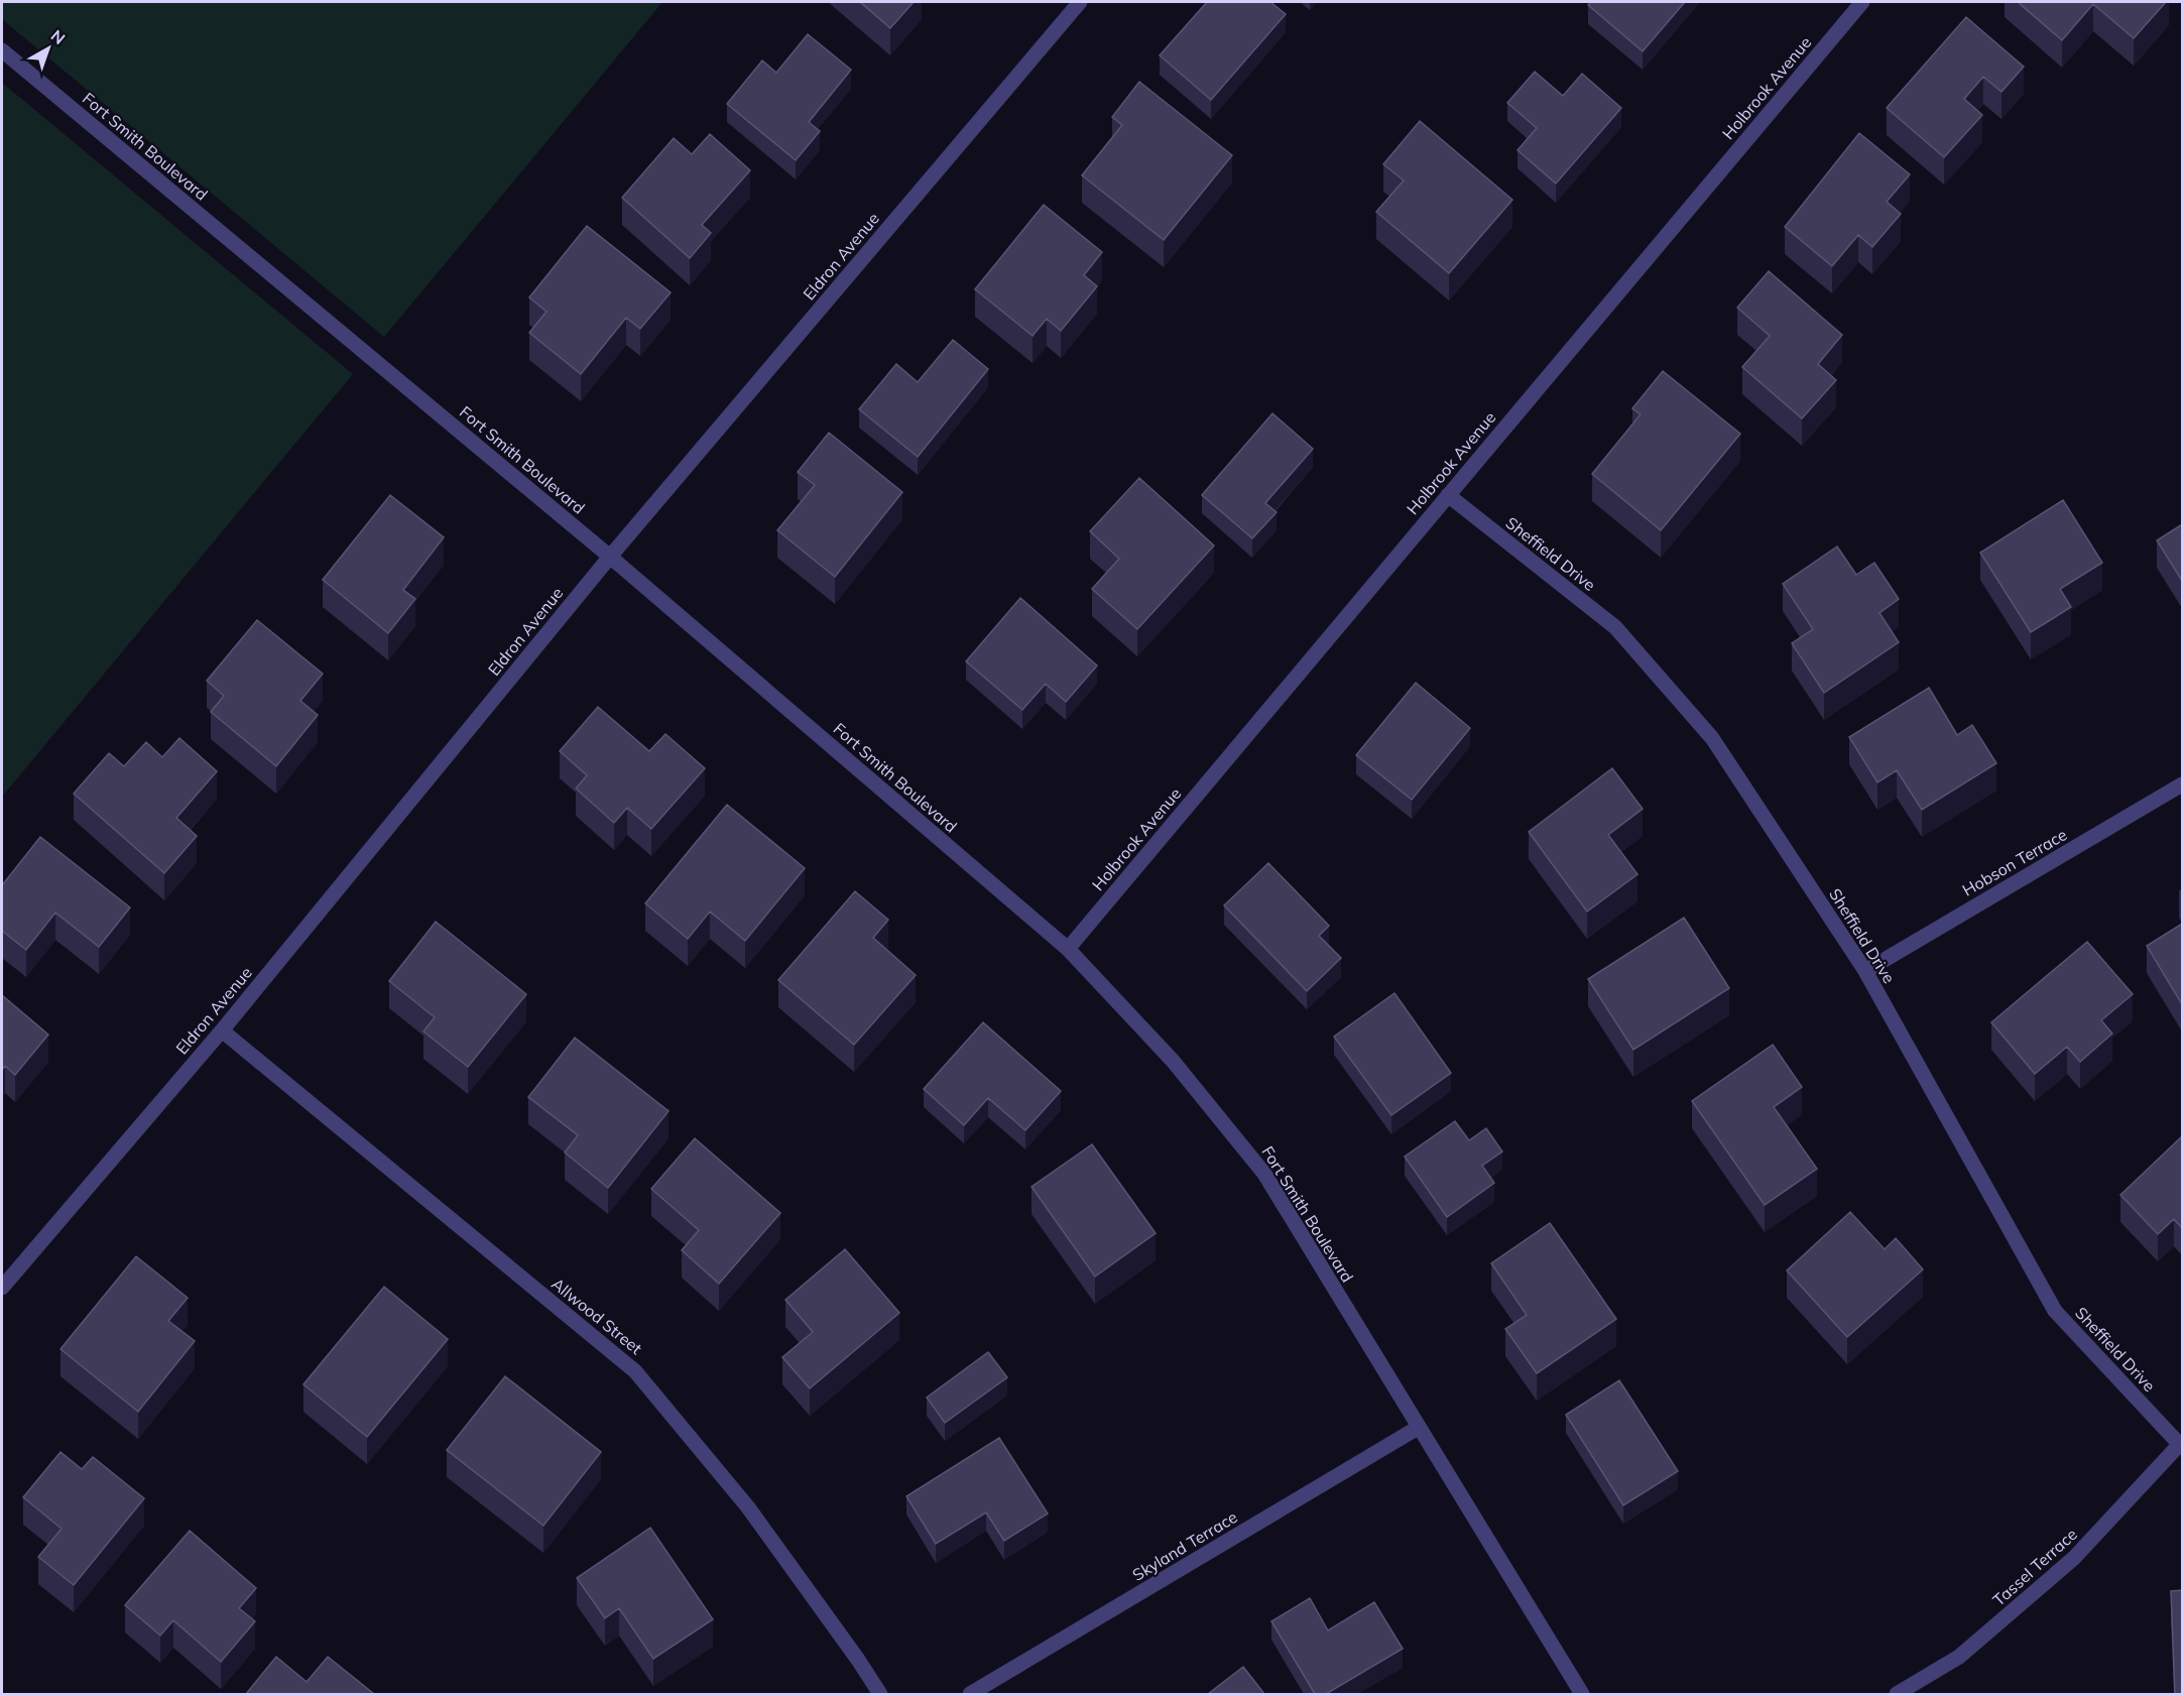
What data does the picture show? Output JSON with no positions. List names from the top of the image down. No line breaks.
{"streets":{"street":["Holbrook Avenue","Fort Smith Boulevard","Eldron Avenue","Sheffield Drive","Hobson Terrace","Allwood Street","Skyland Terrace","Tassel Terrace"]},"crossings":[["Holbrook Avenue","Fort Smith Boulevard"],["Holbrook Avenue","Sheffield Drive"],["Fort Smith Boulevard","Eldron Avenue"],["Fort Smith Boulevard","Skyland Terrace"],["Eldron Avenue","Allwood Street"],["Sheffield Drive","Hobson Terrace"],["Sheffield Drive","Tassel Terrace"]],"north":"top right"}
